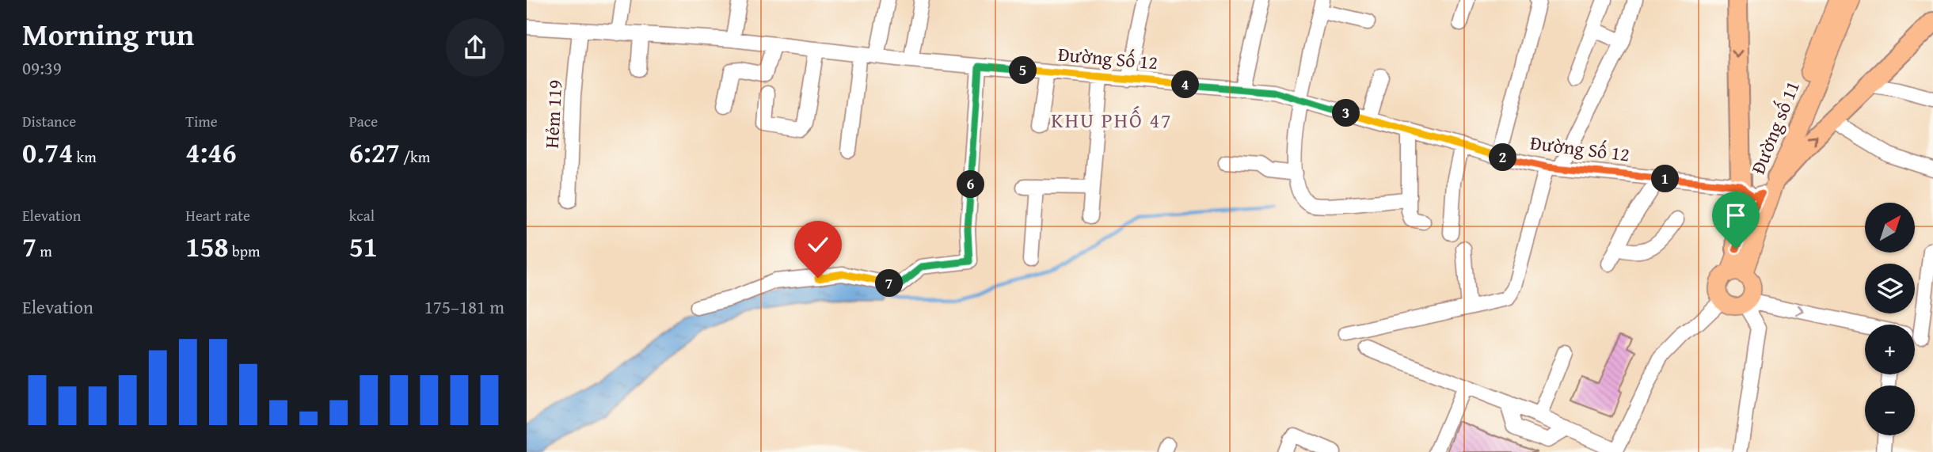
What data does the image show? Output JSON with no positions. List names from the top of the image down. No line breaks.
{"streets":{"main road":["Đường số 11"],"street":["Đường Số 12","Hẻm 119"]},"crossings":[["Đường Số 12","Đường số 11"]],"districts":["KHU PHỐ 47"],"north":"top right","page":{"heading":["Morning run","09:39"],"pins":["5","4","3","2","1","6","7"],"stats":[["Distance","0.74 km"],["Time","4:46"],["Pace","6:27 /km"],["Elevation","7 m"],["Heart rate","158 bpm"],["kcal","51"]],"map_buttons":["+","−"],"chart":["Elevation","175–181 m"]}}
